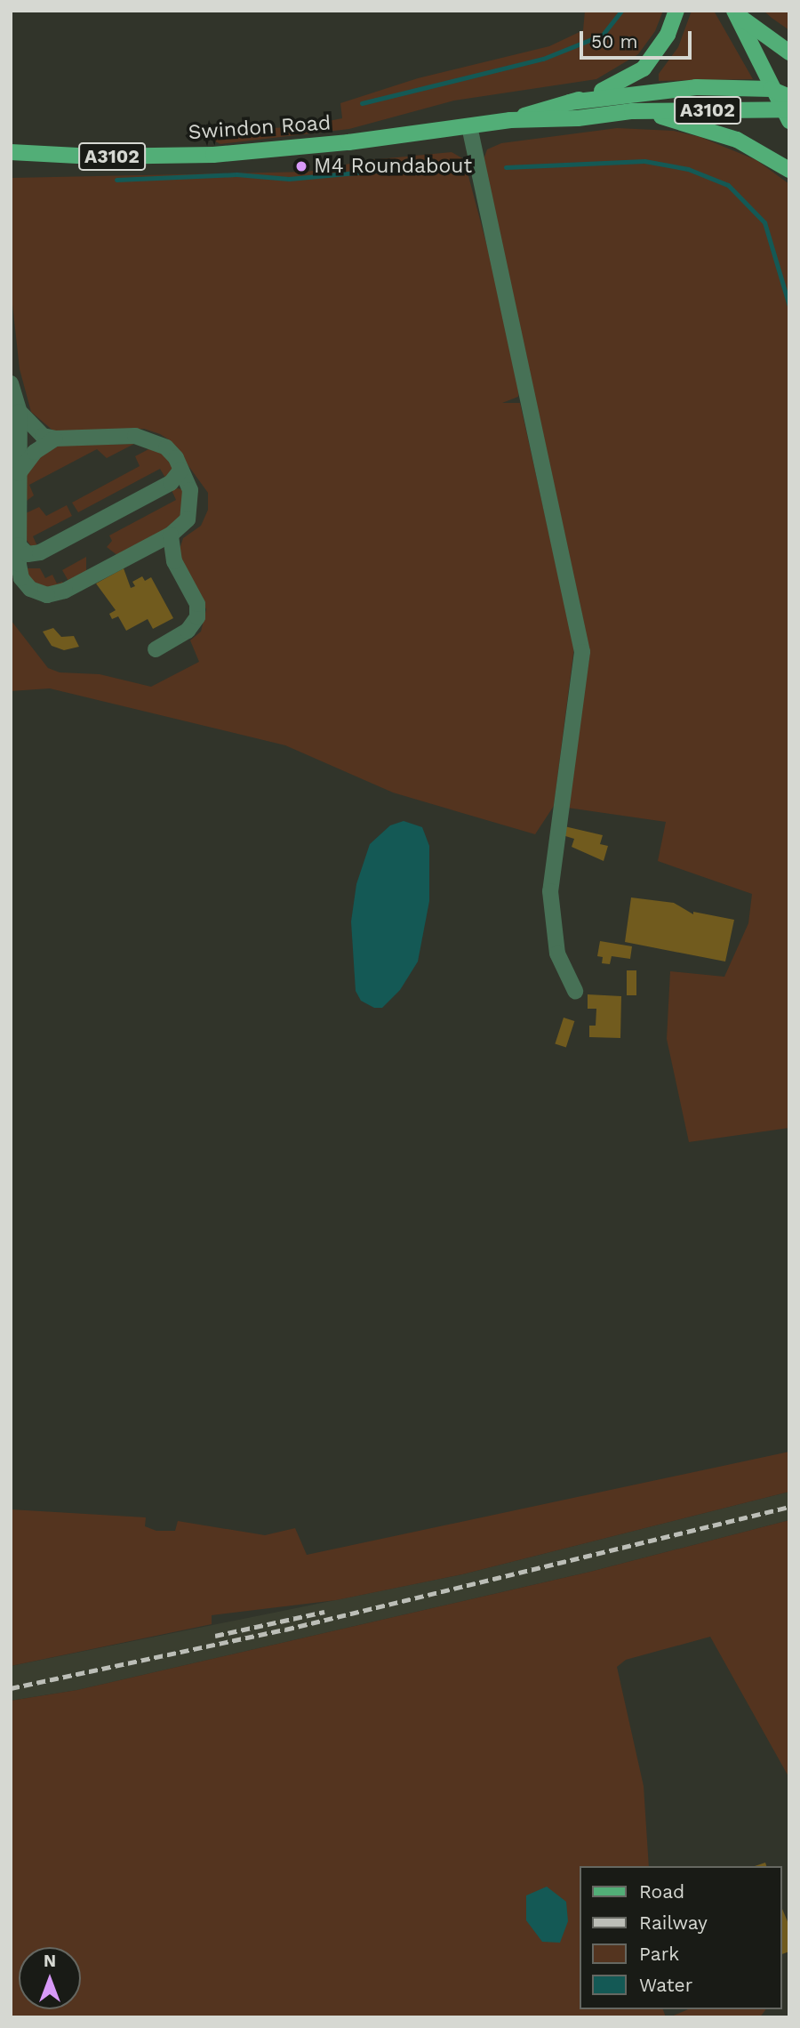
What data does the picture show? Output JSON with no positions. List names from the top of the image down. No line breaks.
{"streets":{"main road":["A3102","Swindon Road"]},"places":["M4 Roundabout"],"legend":["Road","Railway","Park","Water"],"scale_bar":"50 m","north":"top"}
